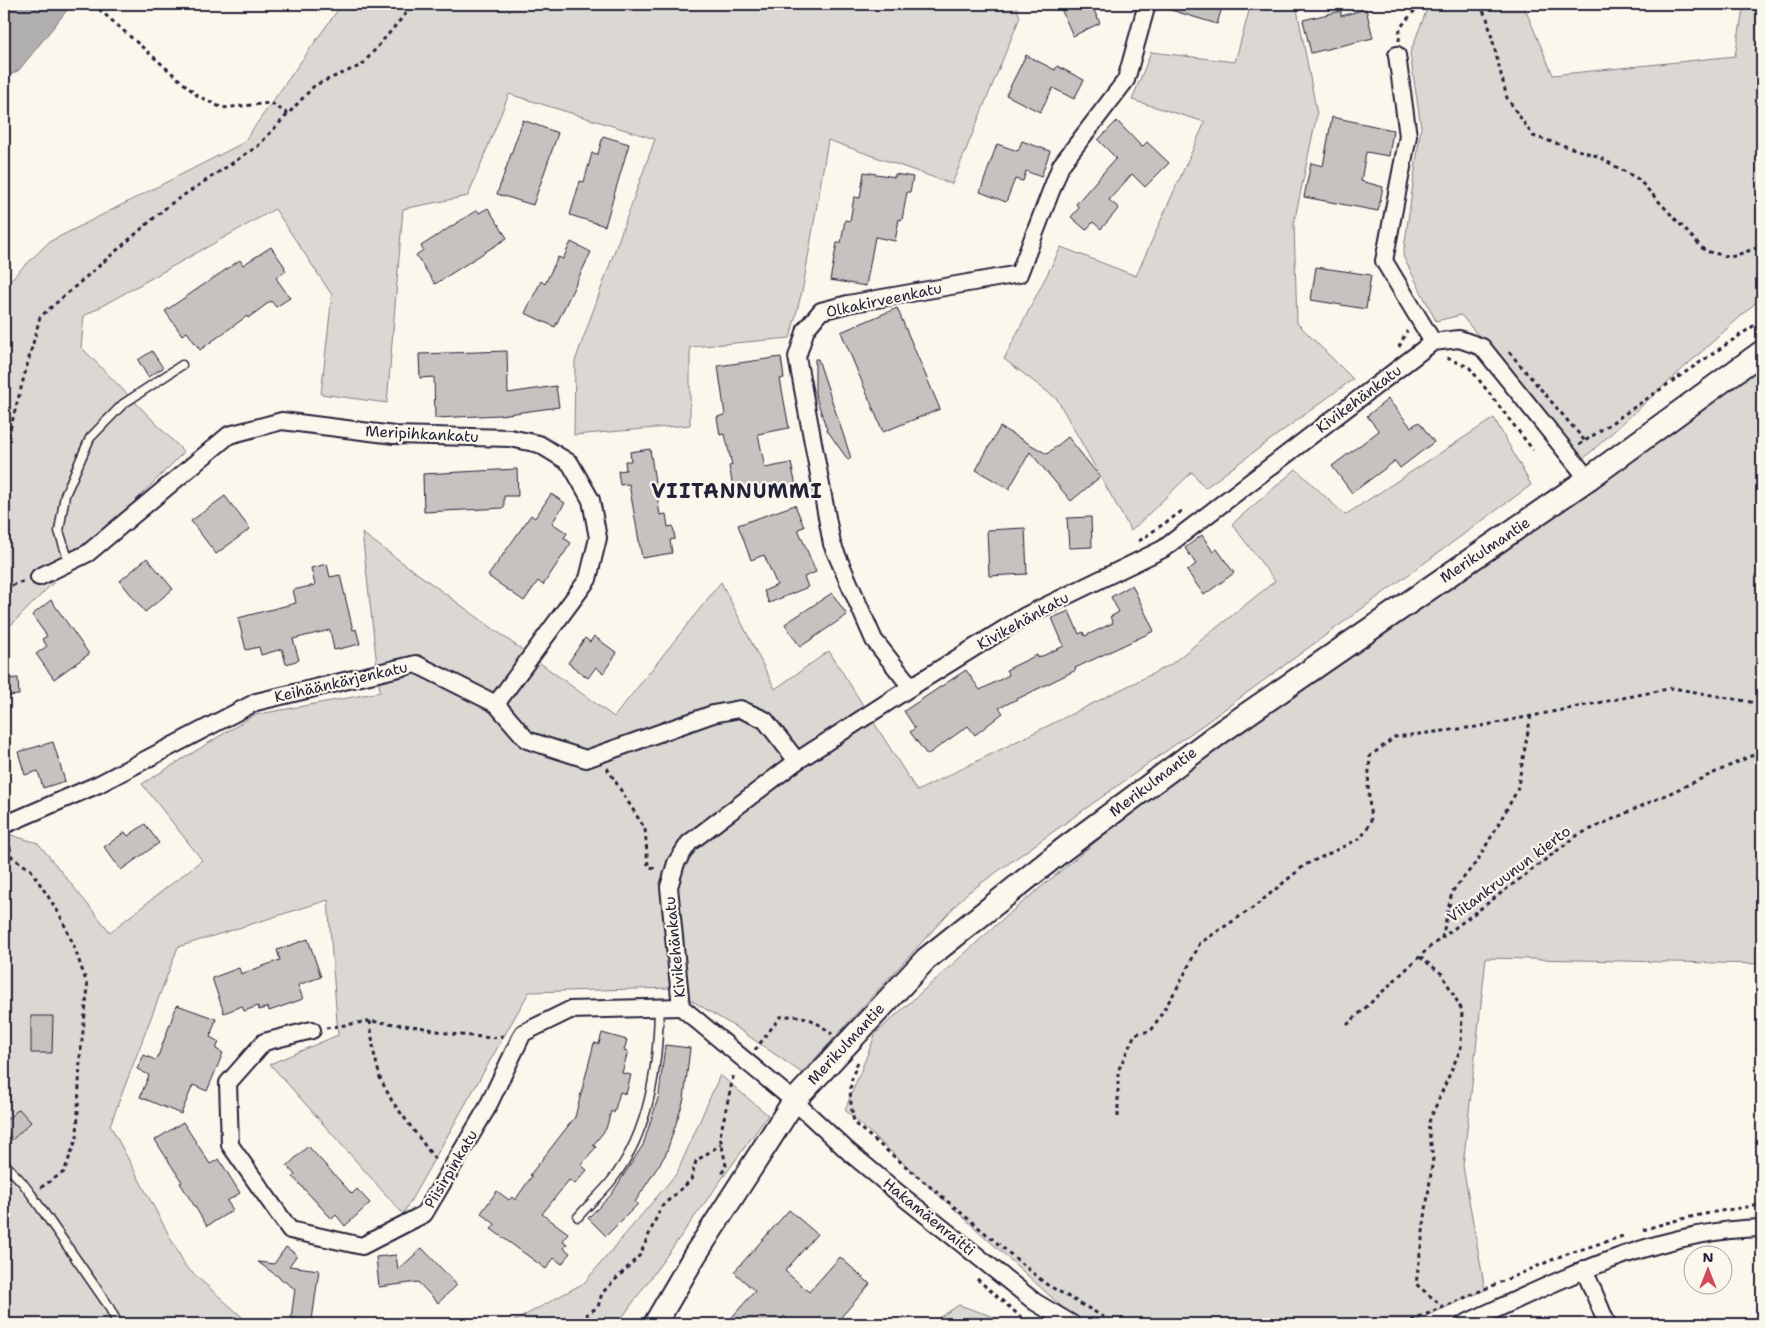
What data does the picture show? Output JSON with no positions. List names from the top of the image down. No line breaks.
{"streets":{"street":["Olkakirveenkatu","Kivikehänkatu","Meripihkankatu","Merikulmantie","Keihäänkärjenkatu","Piisirpinkatu","Hakamäenraitti"],"path":["Viitankruunun kierto"]},"crossings":[["Olkakirveenkatu","Kivikehänkatu"],["Kivikehänkatu","Merikulmantie"],["Kivikehänkatu","Keihäänkärjenkatu"],["Kivikehänkatu","Hakamäenraitti"],["Meripihkankatu","Keihäänkärjenkatu"],["Merikulmantie","Hakamäenraitti"]],"districts":["VIITANNUMMI"],"north":"top"}
